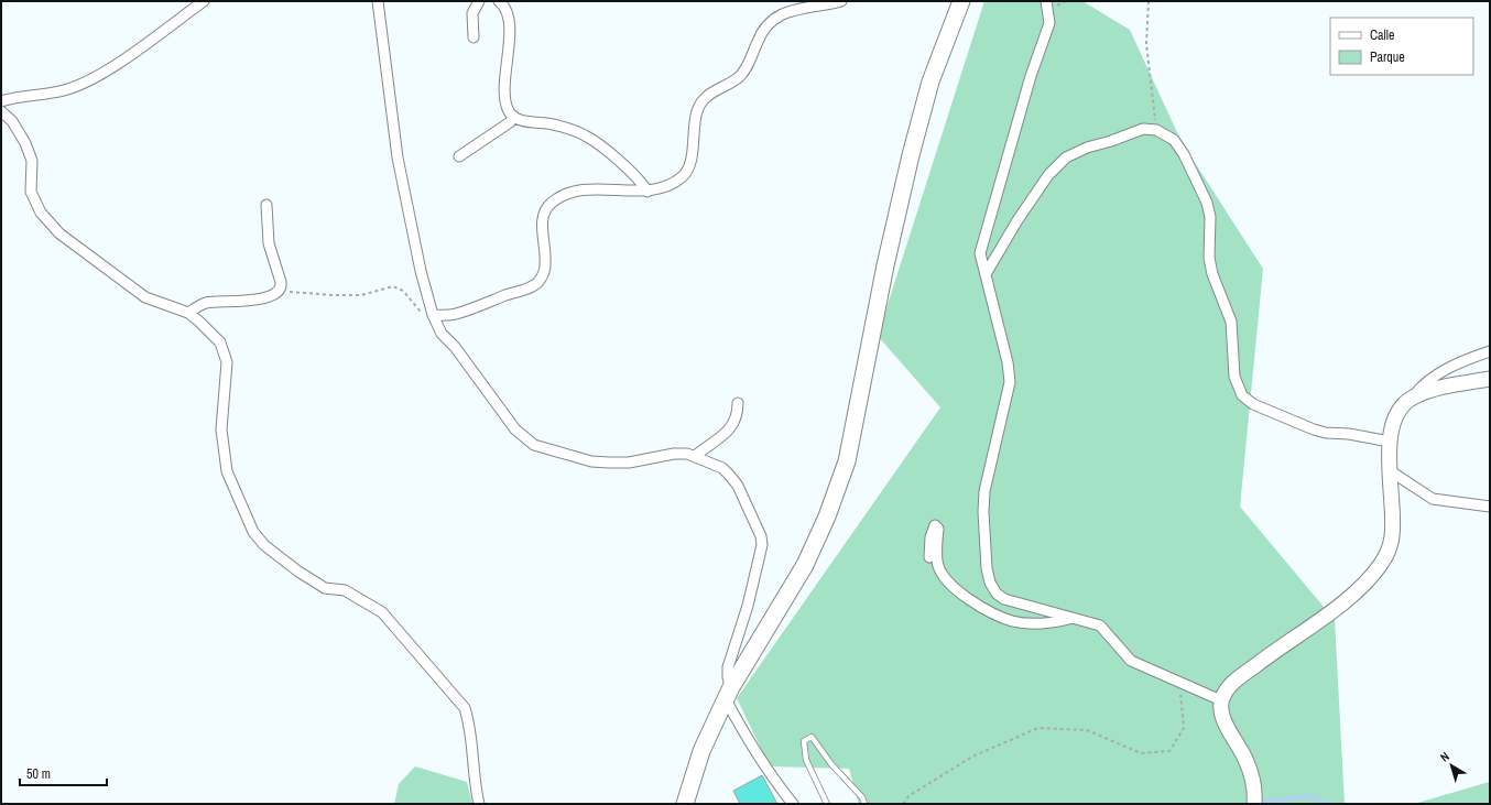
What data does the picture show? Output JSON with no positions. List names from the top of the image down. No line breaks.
{"legend":["Calle","Parque"],"scale_bar":"50 m","north":"top left"}
